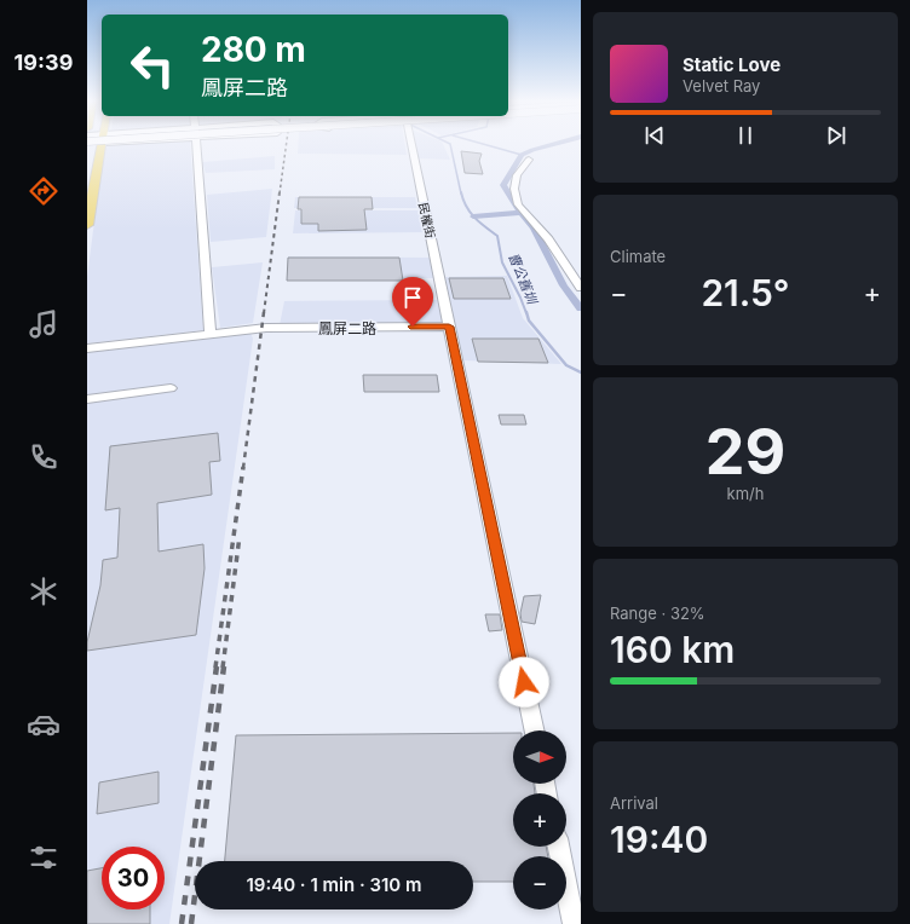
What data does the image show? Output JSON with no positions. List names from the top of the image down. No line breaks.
{"streets":{"street":["民權街","鳳屏二路"]},"crossings":[["民權街","鳳屏二路"]],"water":["曹公舊圳"],"north":"right","page":{"tabs":"19:39","turn":["280 m","鳳屏二路"],"song":["Static Love","Velvet Ray"],"tile":["Climate",["29","km/h"],["Range · 32%","160 km"],["Arrival","19:40"]],"heat":["−","21.5°","+"],"map_buttons":["+","−"],"limit":"30","trip":"19:40 · 1 min · 310 m"}}
